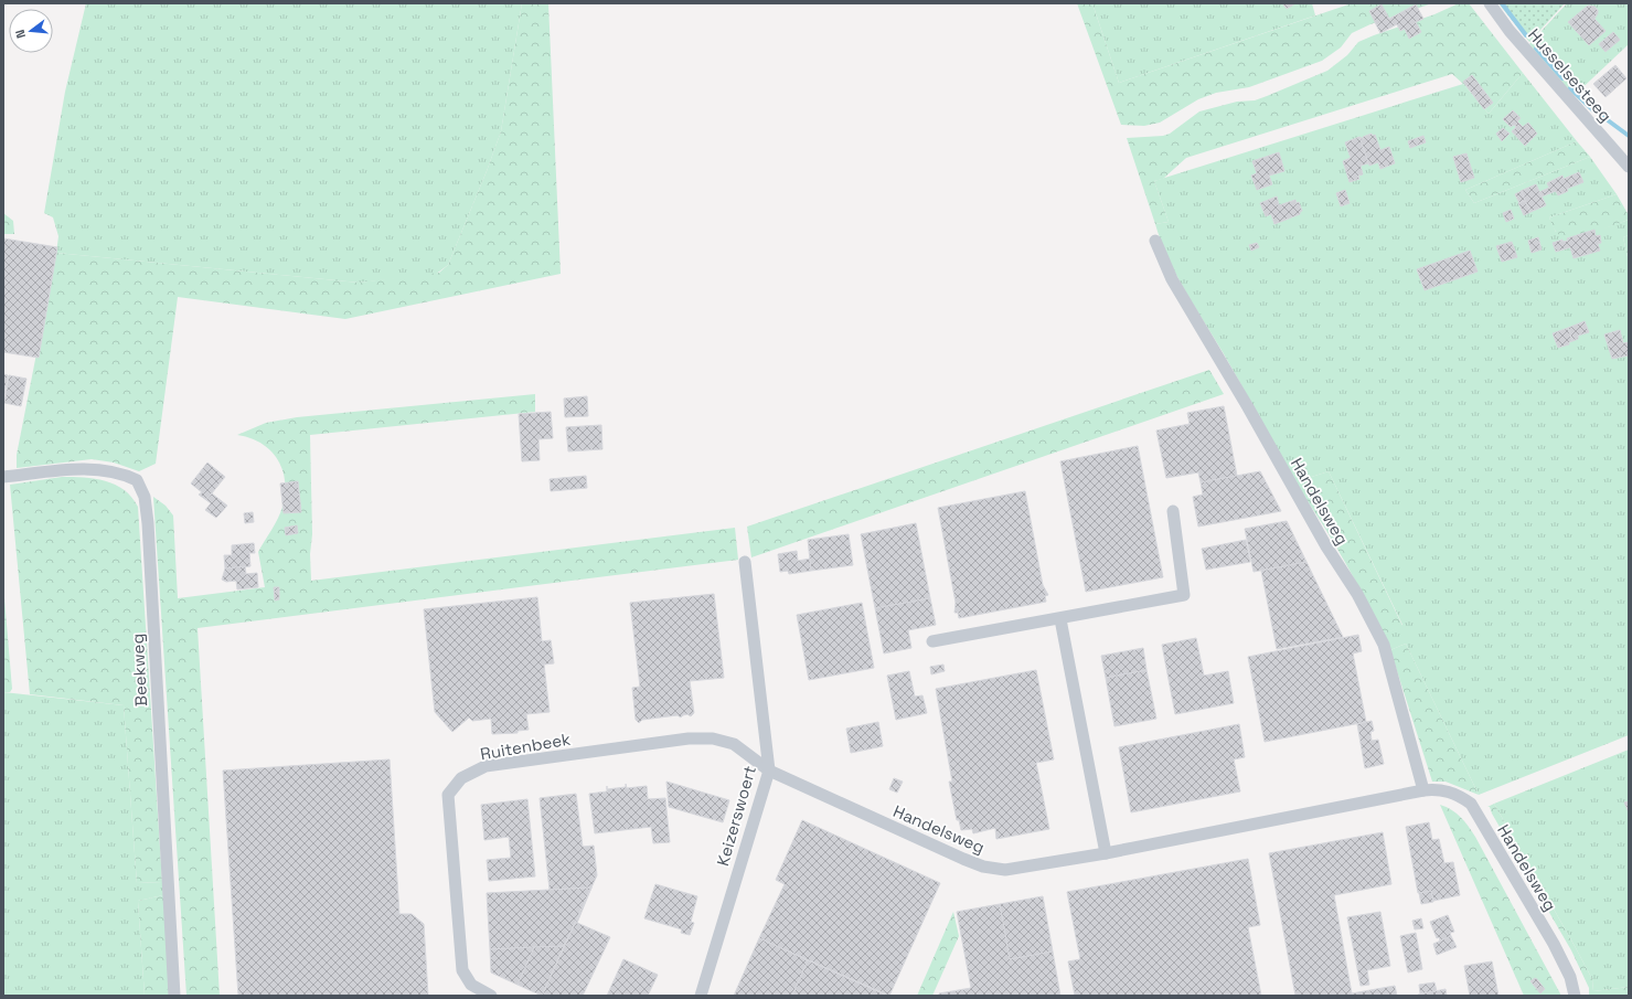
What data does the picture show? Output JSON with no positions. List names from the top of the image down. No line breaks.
{"streets":{"street":["Husselsesteeg","Handelsweg","Beekweg","Ruitenbeek","Keizerswoert"]},"crossings":[["Handelsweg","Ruitenbeek"],["Handelsweg","Keizerswoert"],["Ruitenbeek","Keizerswoert"]],"north":"left"}
